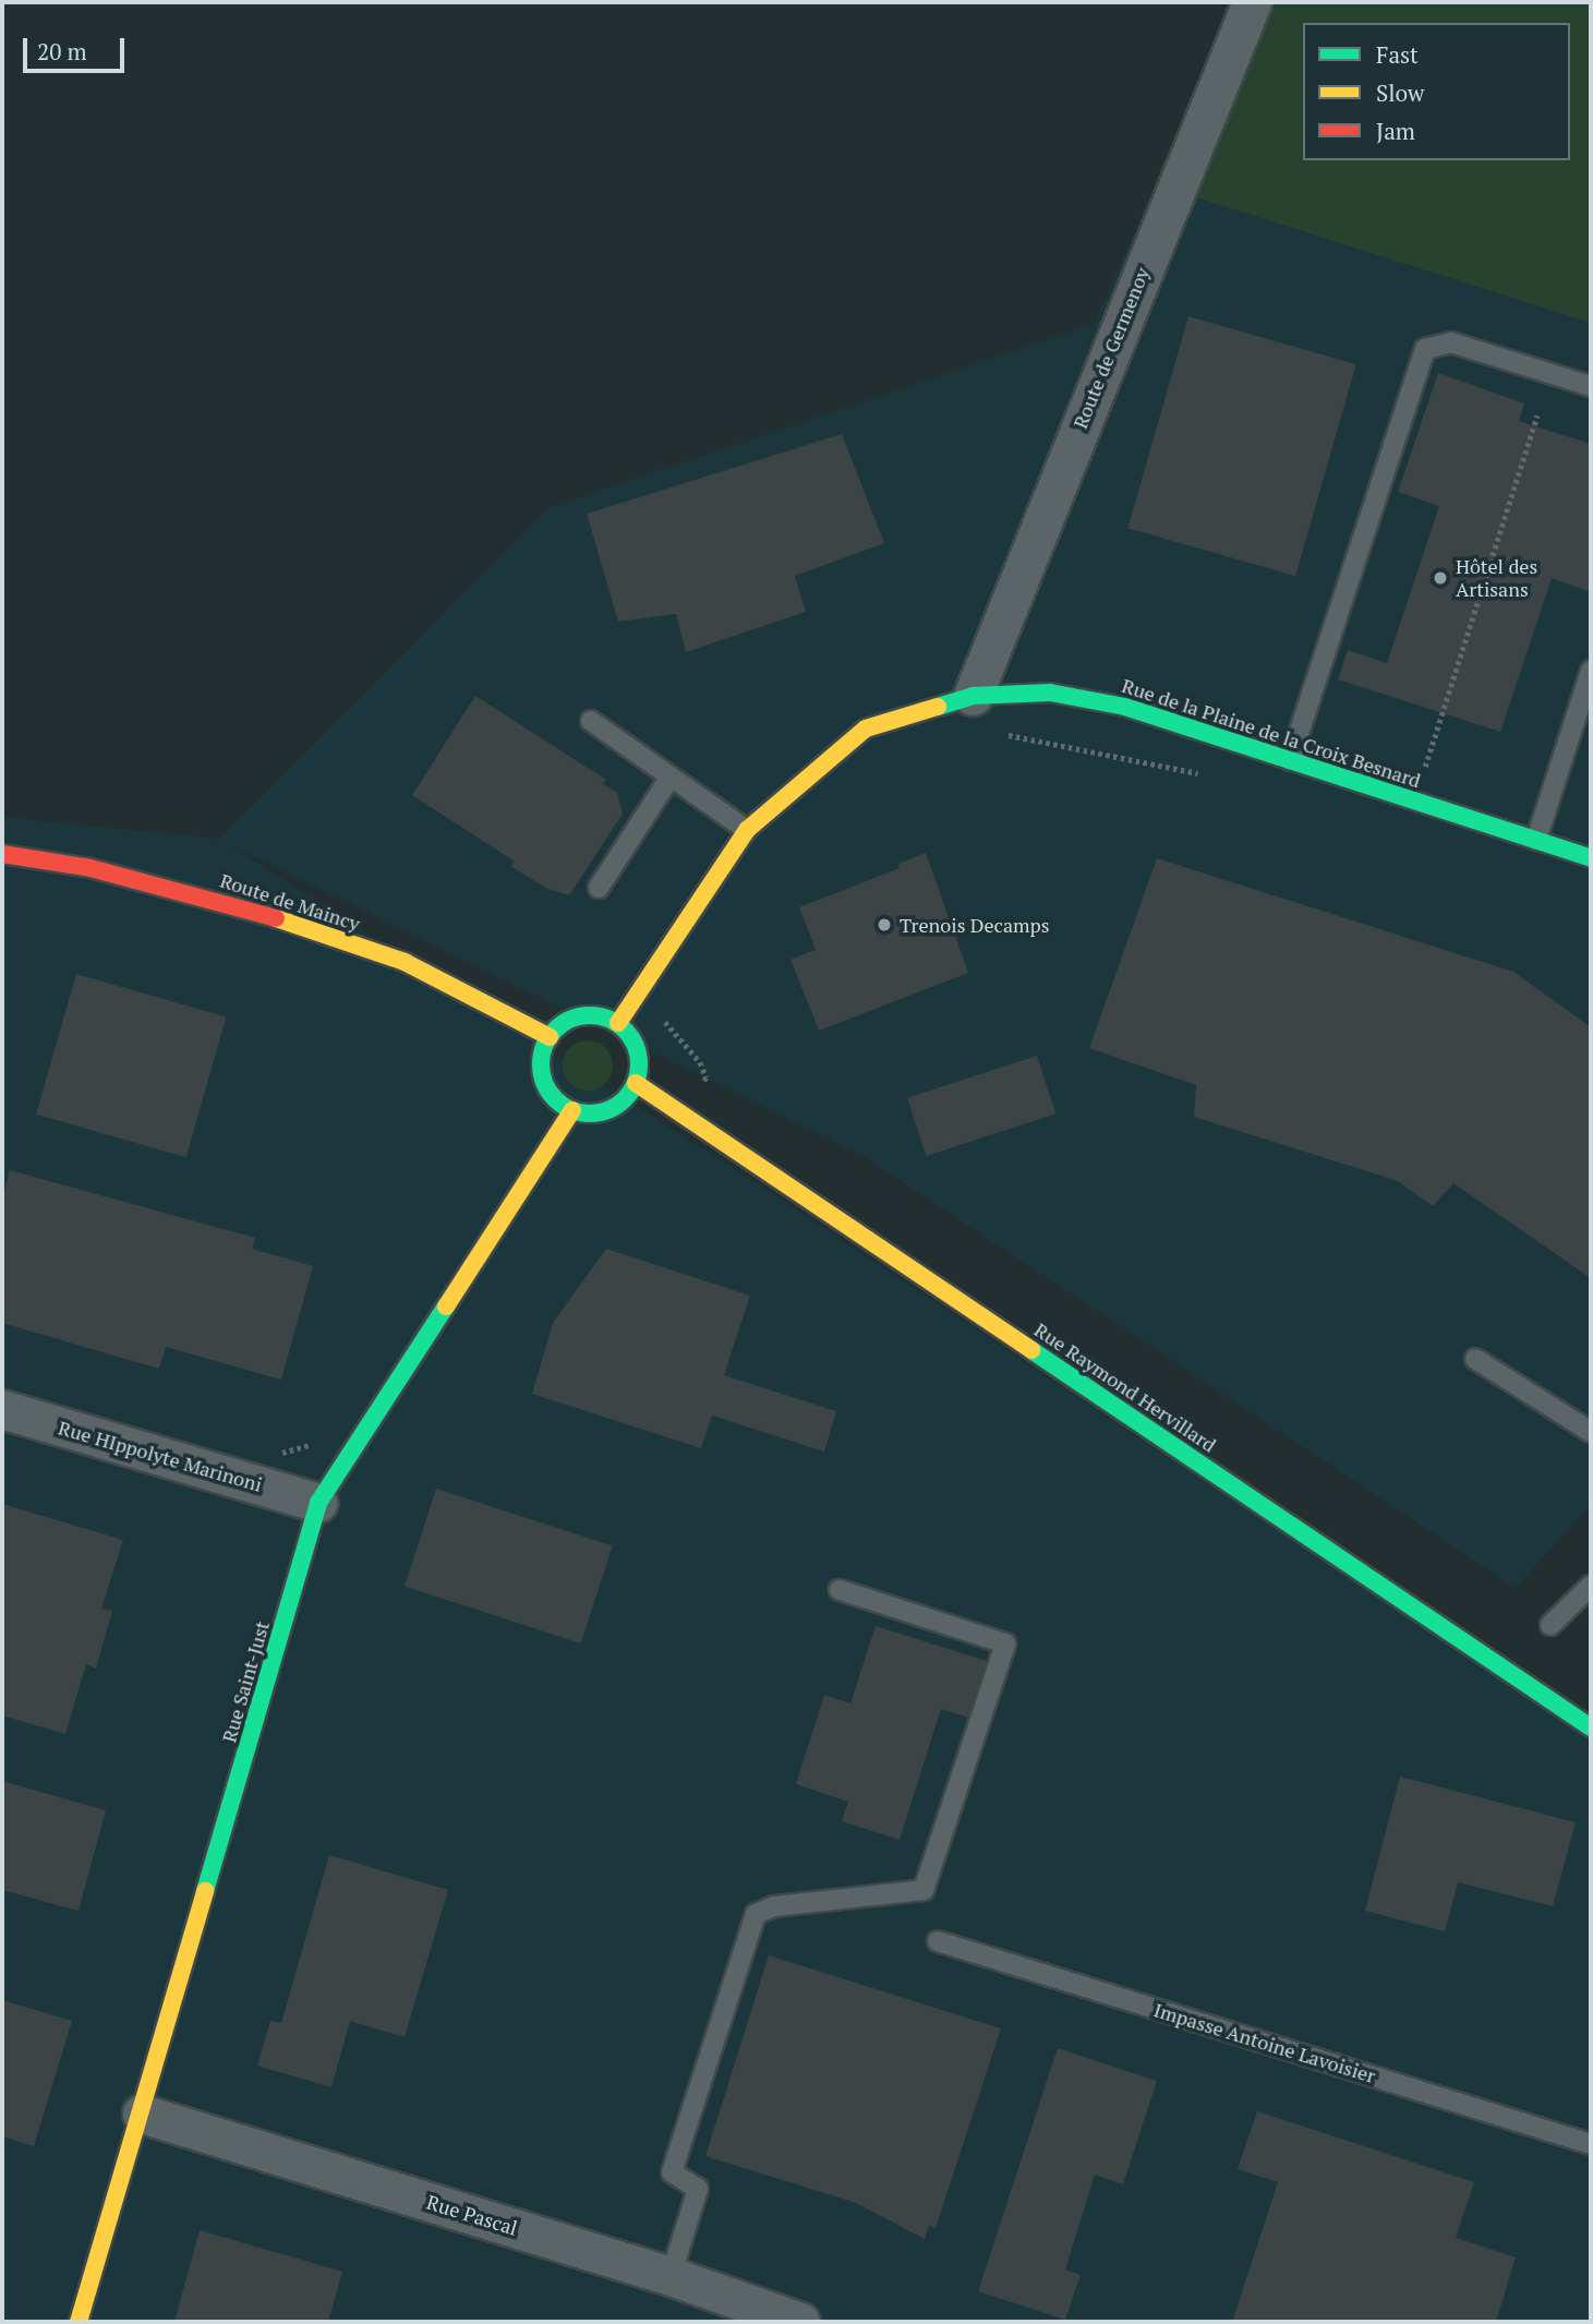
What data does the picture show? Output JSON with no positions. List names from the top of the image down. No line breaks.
{"streets":{"street":["Route de Germenoy","Rue de la Plaine de la Croix Besnard","Route de Maincy","Rue Raymond Hervillard","Rue HIppolyte Marinoni","Rue Saint-Just","Rue Pascal"],"lane":["Impasse Antoine Lavoisier"]},"crossings":[["Route de Germenoy","Rue de la Plaine de la Croix Besnard"],["Rue de la Plaine de la Croix Besnard","Route de Maincy"],["Rue de la Plaine de la Croix Besnard","Rue Raymond Hervillard"],["Rue de la Plaine de la Croix Besnard","Rue Saint-Just"],["Route de Maincy","Rue Raymond Hervillard"],["Route de Maincy","Rue Saint-Just"],["Rue Raymond Hervillard","Rue Saint-Just"],["Rue HIppolyte Marinoni","Rue Saint-Just"],["Rue Saint-Just","Rue Pascal"]],"places":["Hôtel des Artisans","Trenois Decamps"],"legend":["Fast","Slow","Jam"],"scale_bar":"20 m"}
